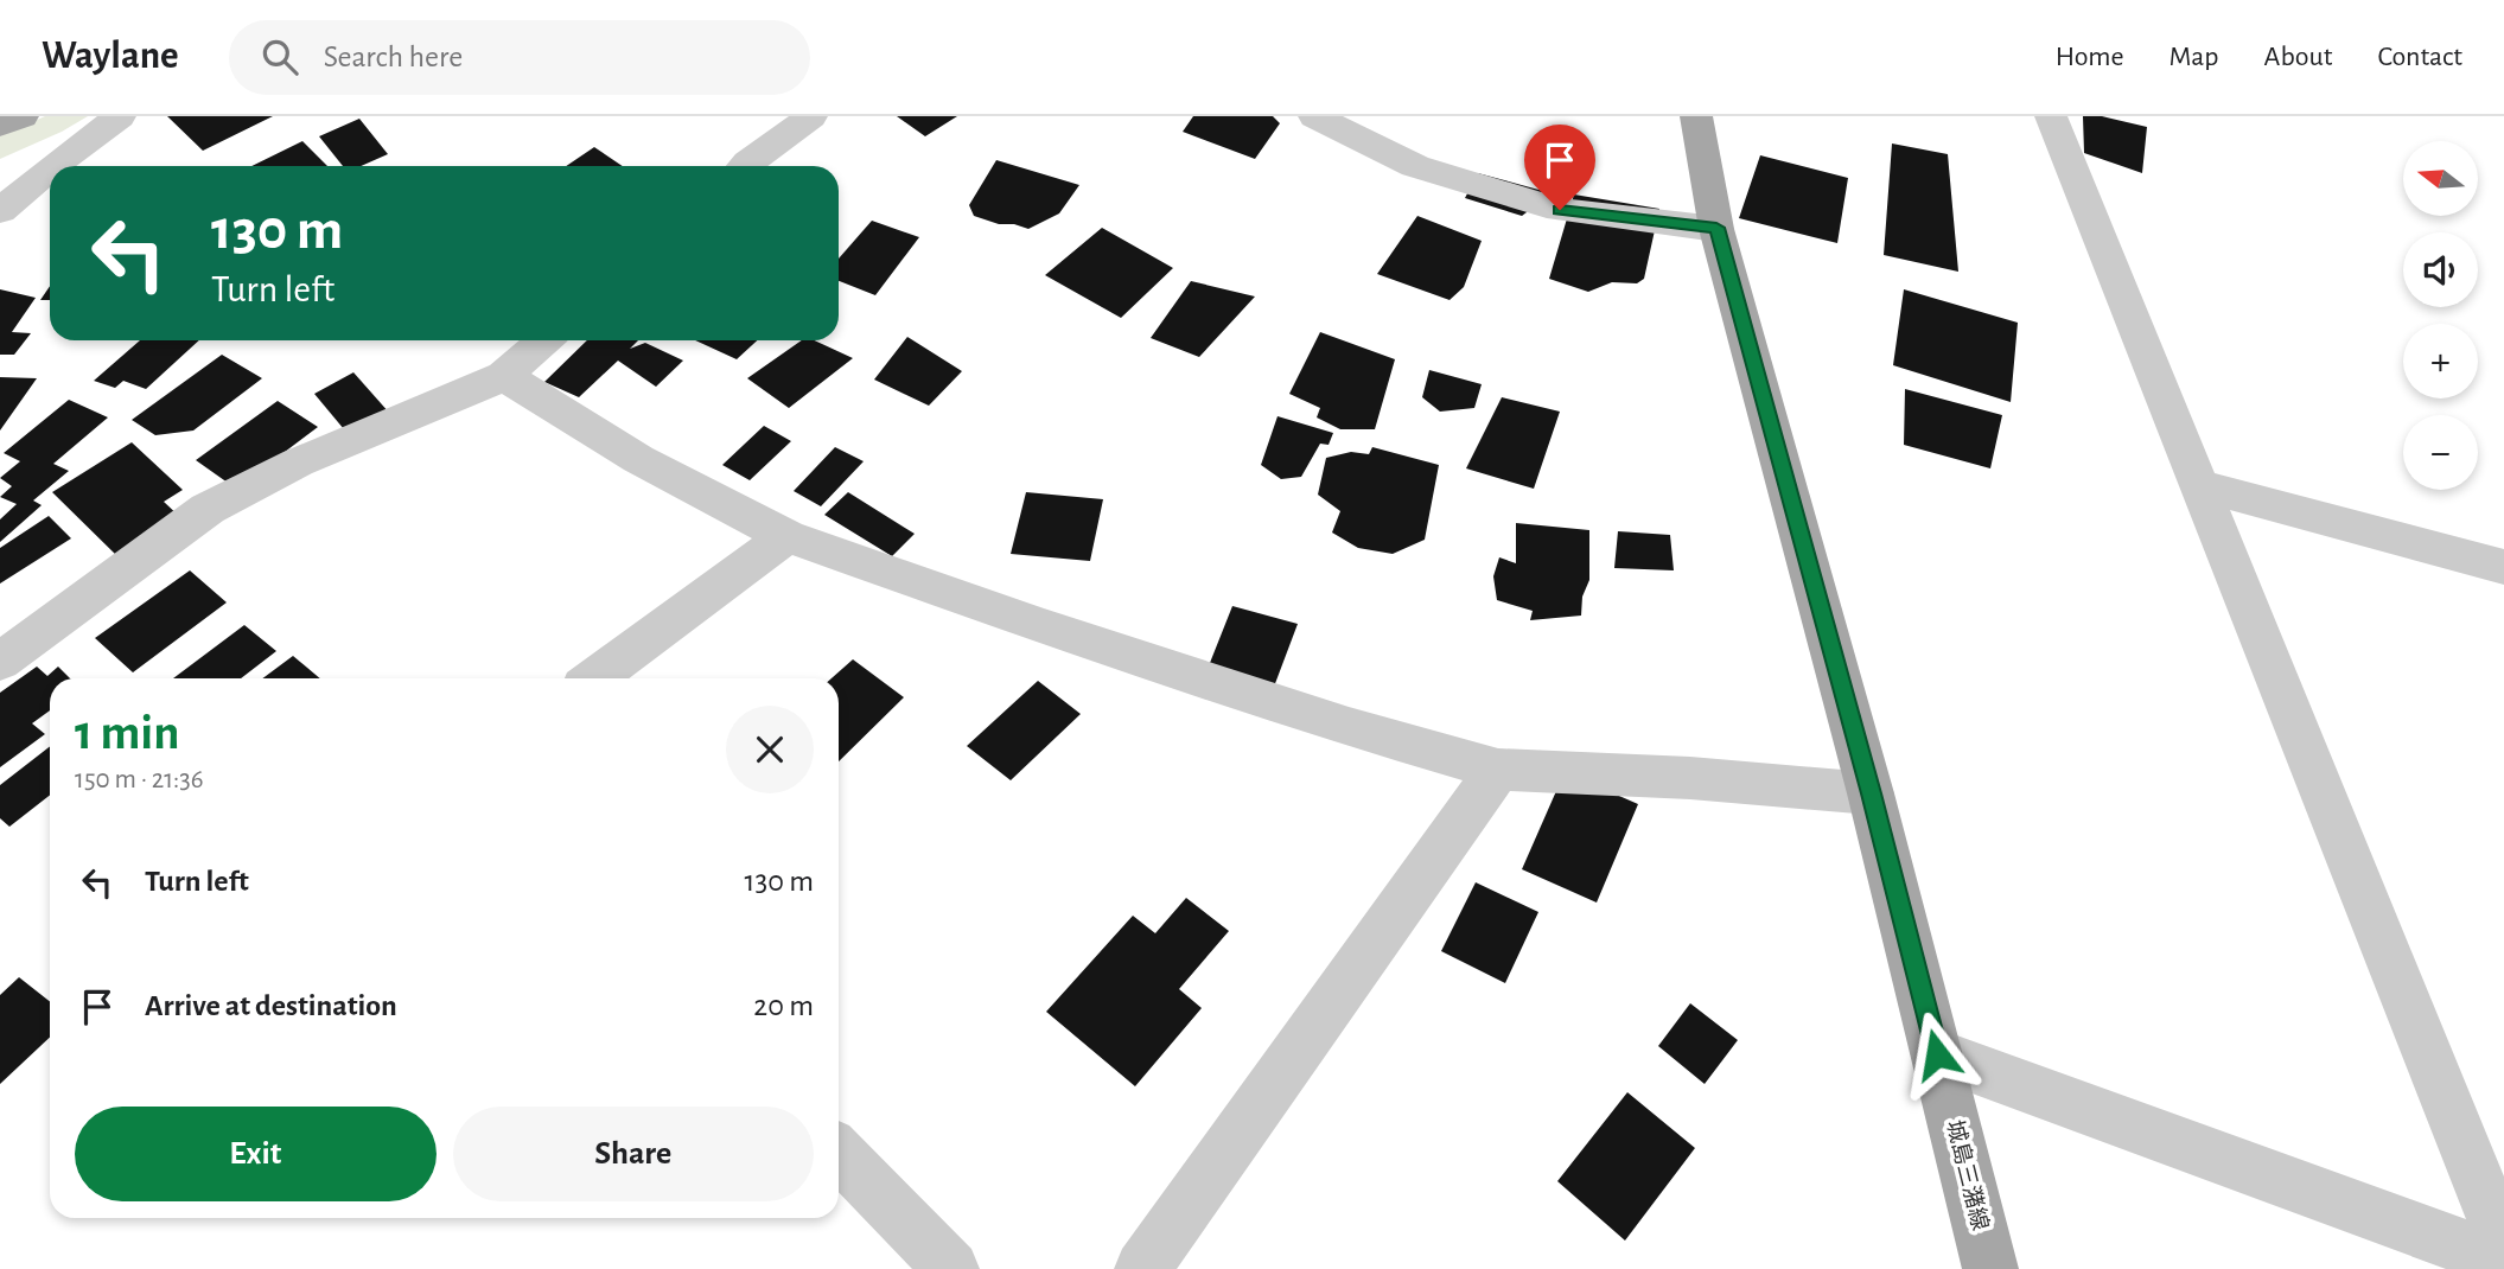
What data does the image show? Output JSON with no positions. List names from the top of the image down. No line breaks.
{"streets":{"main road":["城島三潴線"]},"north":"left","page":{"header":"Waylane","search":"Search here","nav":["Home","Map","About","Contact"],"map_buttons":["+","−"],"turn":["130 m","Turn left"],"heading":["1 min","150 m · 21:36"],"list":[{"name":"Turn left","value":"130 m"},{"name":"Arrive at destination","value":"20 m"}],"buttons":["Exit","Share"]}}
